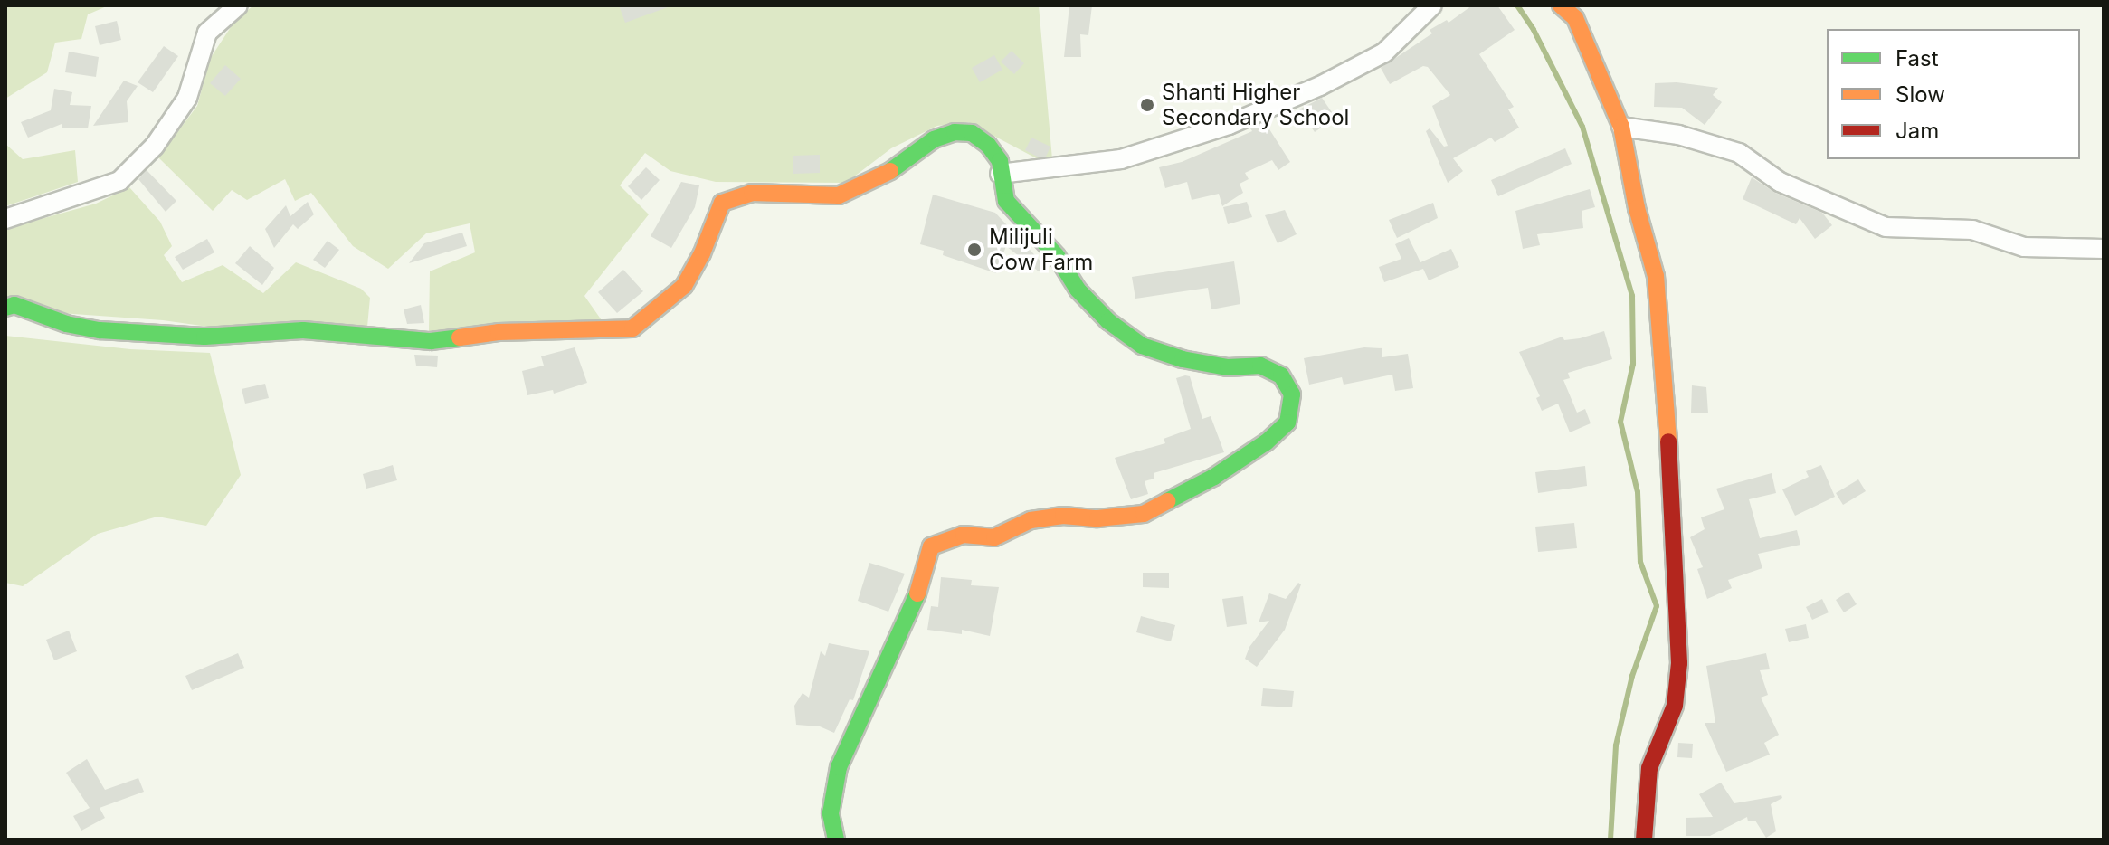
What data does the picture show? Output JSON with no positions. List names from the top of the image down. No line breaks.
{"places":["Shanti Higher Secondary School","Milijuli Cow Farm"],"legend":["Fast","Slow","Jam"]}
